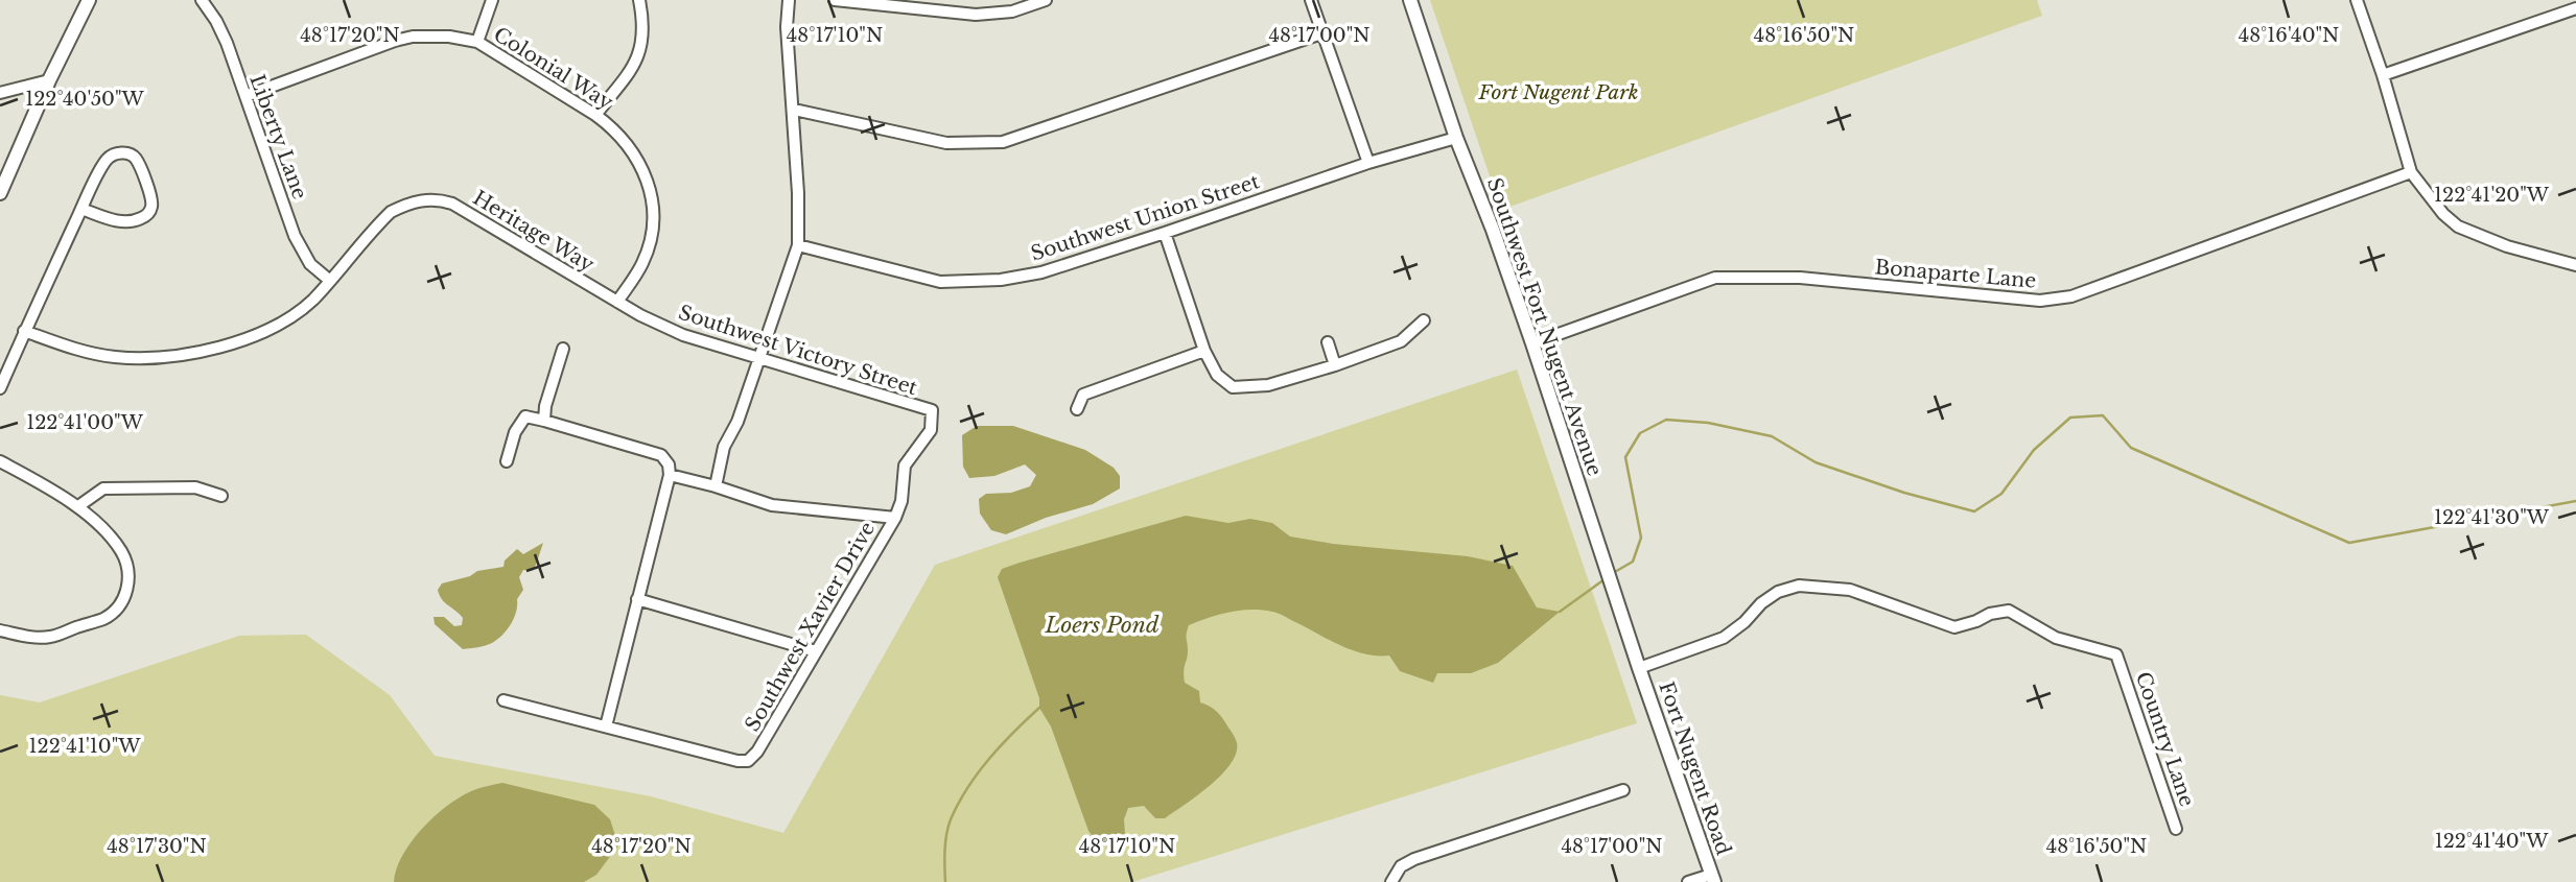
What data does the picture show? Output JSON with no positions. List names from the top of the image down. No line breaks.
{"streets":{"street":["Colonial Way","Liberty Lane","Southwest Union Street","Heritage Way","Bonaparte Lane","Southwest Fort Nugent Avenue","Southwest Victory Street","Southwest Xavier Drive","Country Lane","Fort Nugent Road"]},"crossings":[["Colonial Way","Liberty Lane"],["Colonial Way","Heritage Way"],["Colonial Way","Southwest Victory Street"],["Liberty Lane","Heritage Way"],["Southwest Union Street","Southwest Fort Nugent Avenue"],["Heritage Way","Southwest Victory Street"],["Bonaparte Lane","Southwest Fort Nugent Avenue"],["Southwest Fort Nugent Avenue","Country Lane"],["Southwest Fort Nugent Avenue","Fort Nugent Road"],["Southwest Victory Street","Southwest Xavier Drive"],["Country Lane","Fort Nugent Road"]],"water":["Loers Pond"],"parks":["Fort Nugent Park"],"coordinates":["48°16'40\"N","48°17'20\"N","48°17'10\"N","48°17'00\"N","48°16'50\"N","122°40'50\"W","122°41'20\"W","122°41'00\"W","122°41'30\"W","122°41'10\"W","122°41'40\"W","48°17'30\"N"]}
